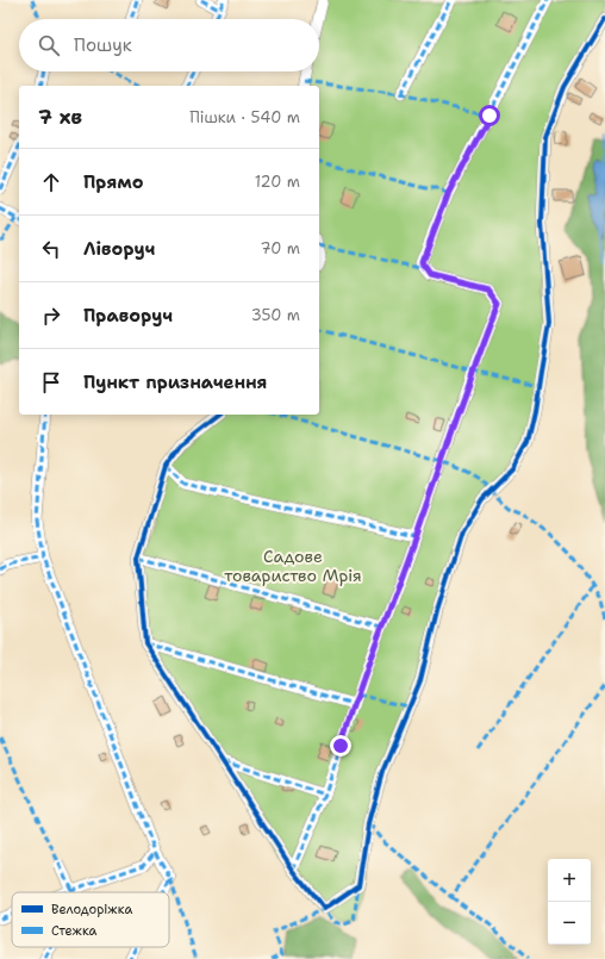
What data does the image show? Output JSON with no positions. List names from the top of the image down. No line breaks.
{"parks":["Садове товариство Мрія"],"legend":["Велодоріжка","Стежка"],"page":{"search":"Пошук","heading":["7 хв","Пішки · 540 m"],"list":[["Прямо","120 m"],["Ліворуч","70 m"],["Праворуч","350 m"],"Пункт призначення"],"map_buttons":["+","−"]}}
